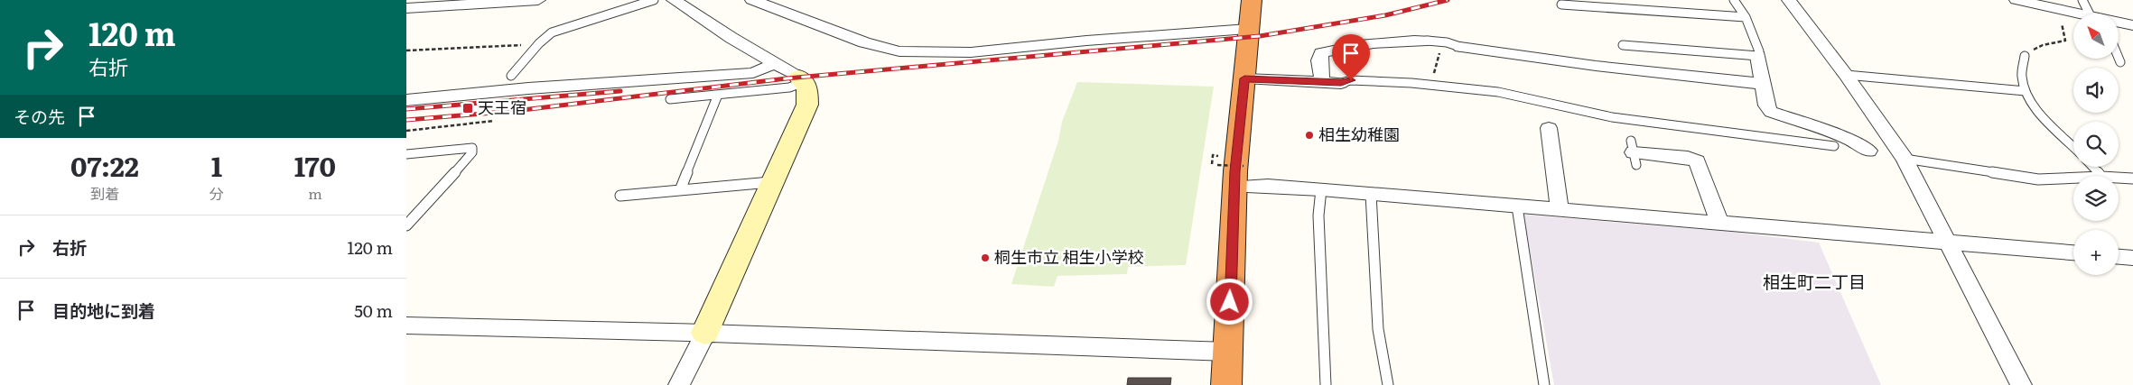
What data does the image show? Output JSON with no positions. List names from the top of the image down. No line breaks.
{"districts":["相生町二丁目"],"places":{"transit":["天王宿"],"other":["相生幼稚園","桐生市立 相生小学校"]},"north":"top left","page":{"turn":["120 m","右折"],"map_buttons":"+","then":"その先","eta":["07:22","到着","1","分","170","m"],"list":[{"name":"右折","value":"120 m"},{"name":"目的地に到着","value":"50 m"}]}}
